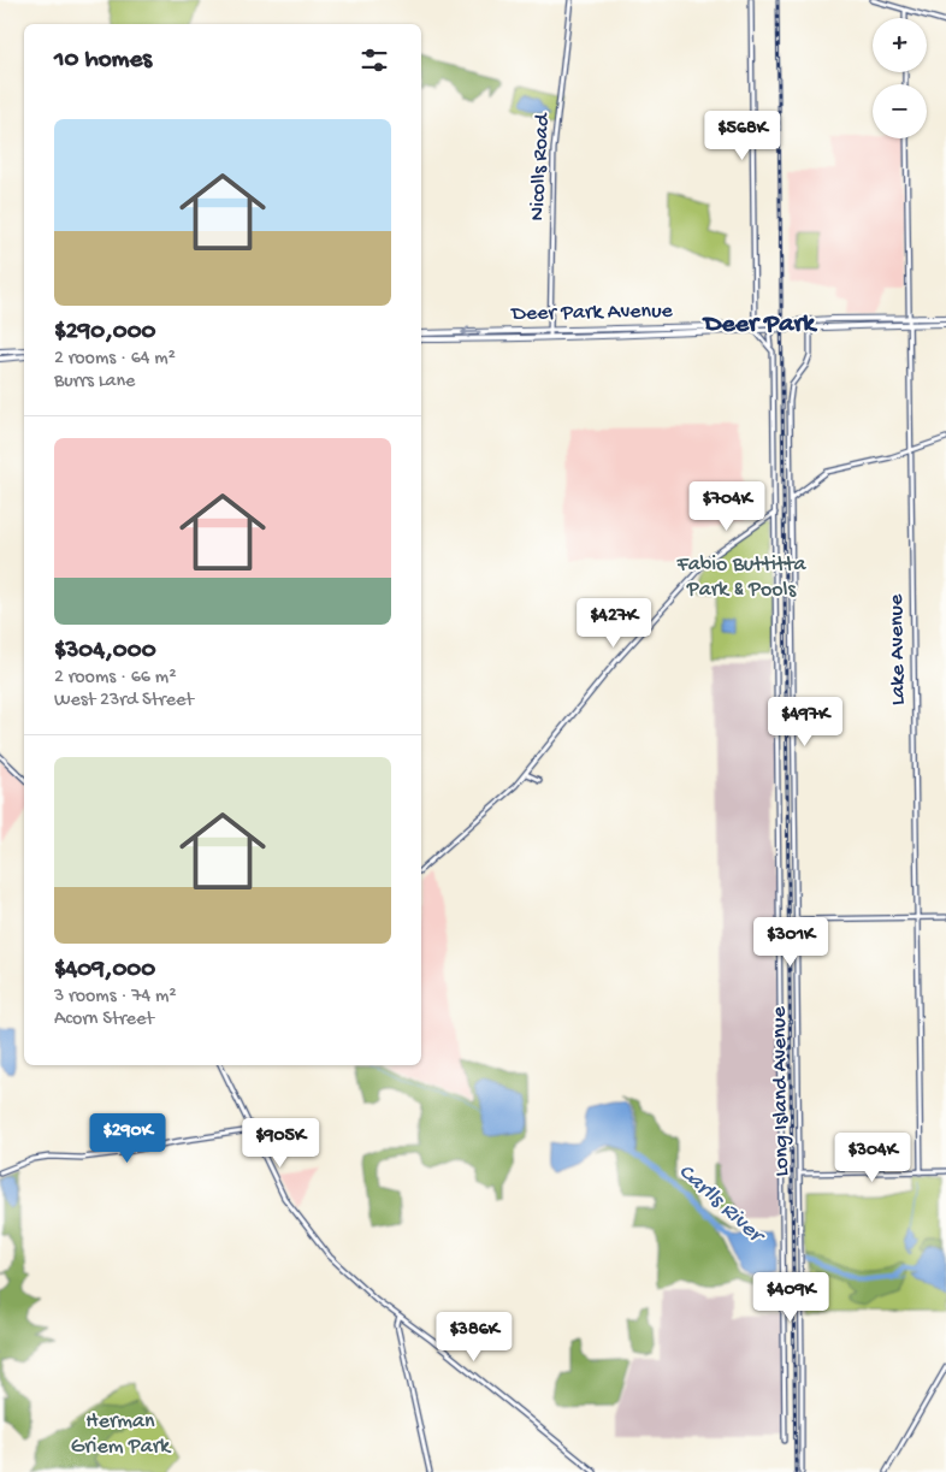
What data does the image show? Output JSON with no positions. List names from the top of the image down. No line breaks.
{"streets":{"main road":["Deer Park Avenue"],"street":["Nicolls Road","Lake Avenue","Long Island Avenue"]},"crossings":[["Nicolls Road","Deer Park Avenue"],["Deer Park Avenue","Lake Avenue"],["Deer Park Avenue","Long Island Avenue"]],"districts":["Deer Park"],"water":["Carlls River"],"parks":["Fabio Buttitta Park & Pools","Herman Griem Park"],"page":{"map_buttons":["+","−"],"heading":"10 homes","list":[{"name":"$290,000","note":"2 rooms · 64 m² · Burrs Lane"},{"name":"$304,000","note":"2 rooms · 66 m² · West 23rd Street"},{"name":"$409,000","note":"3 rooms · 74 m² · Acorn Street"}],"price":["$568K","$704K","$427K","$497K","$301K","$290K","$905K","$304K","$409K","$386K"]}}
